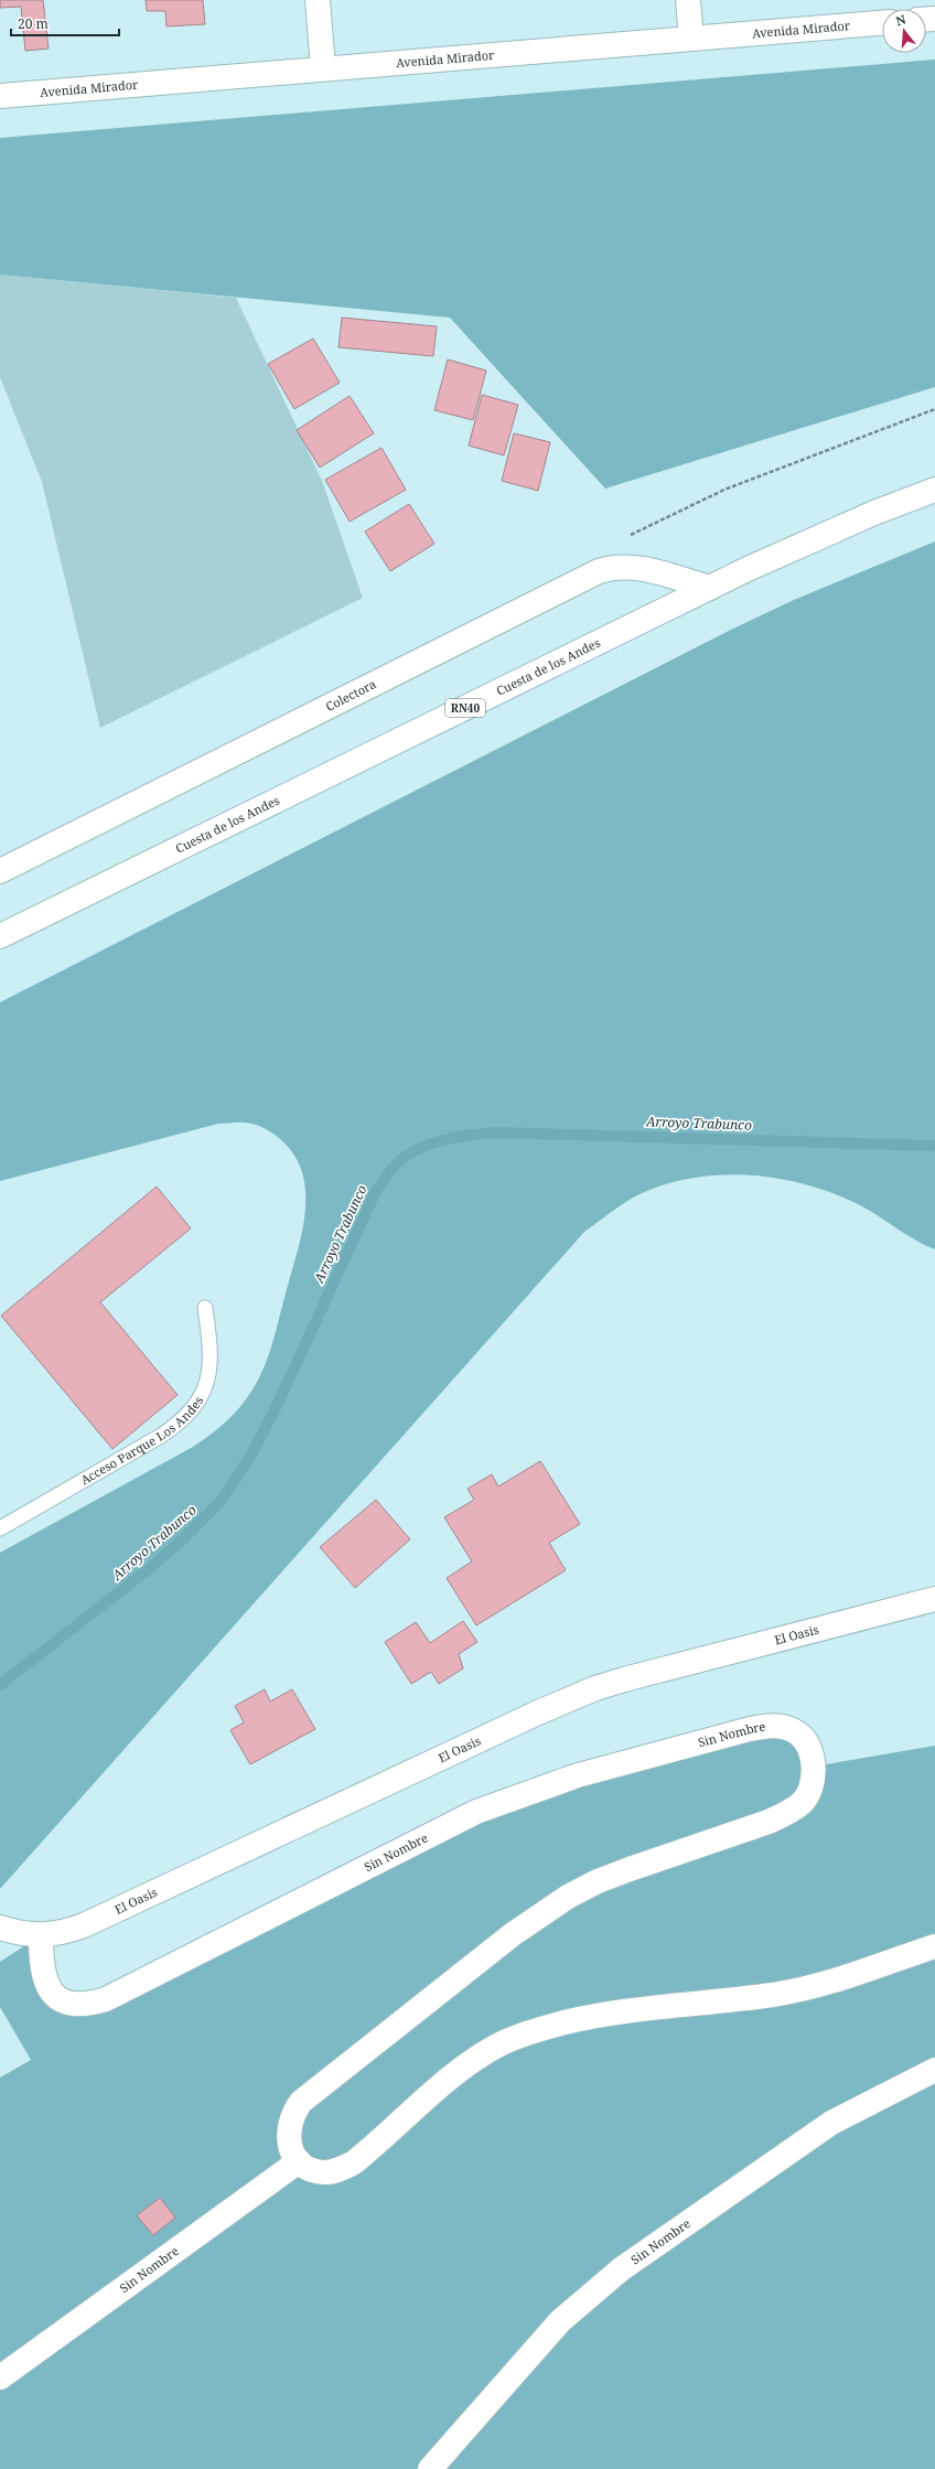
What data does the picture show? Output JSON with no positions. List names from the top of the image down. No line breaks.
{"streets":{"street":["Avenida Mirador","Cuesta de los Andes","Colectora","RN40","El Oasis","Sin Nombre"],"lane":["Acceso Parque Los Andes"]},"crossings":[["Cuesta de los Andes","Colectora"],["El Oasis","Sin Nombre"]],"water":["Arroyo Trabunco"],"scale_bar":"20 m","north":"top"}
